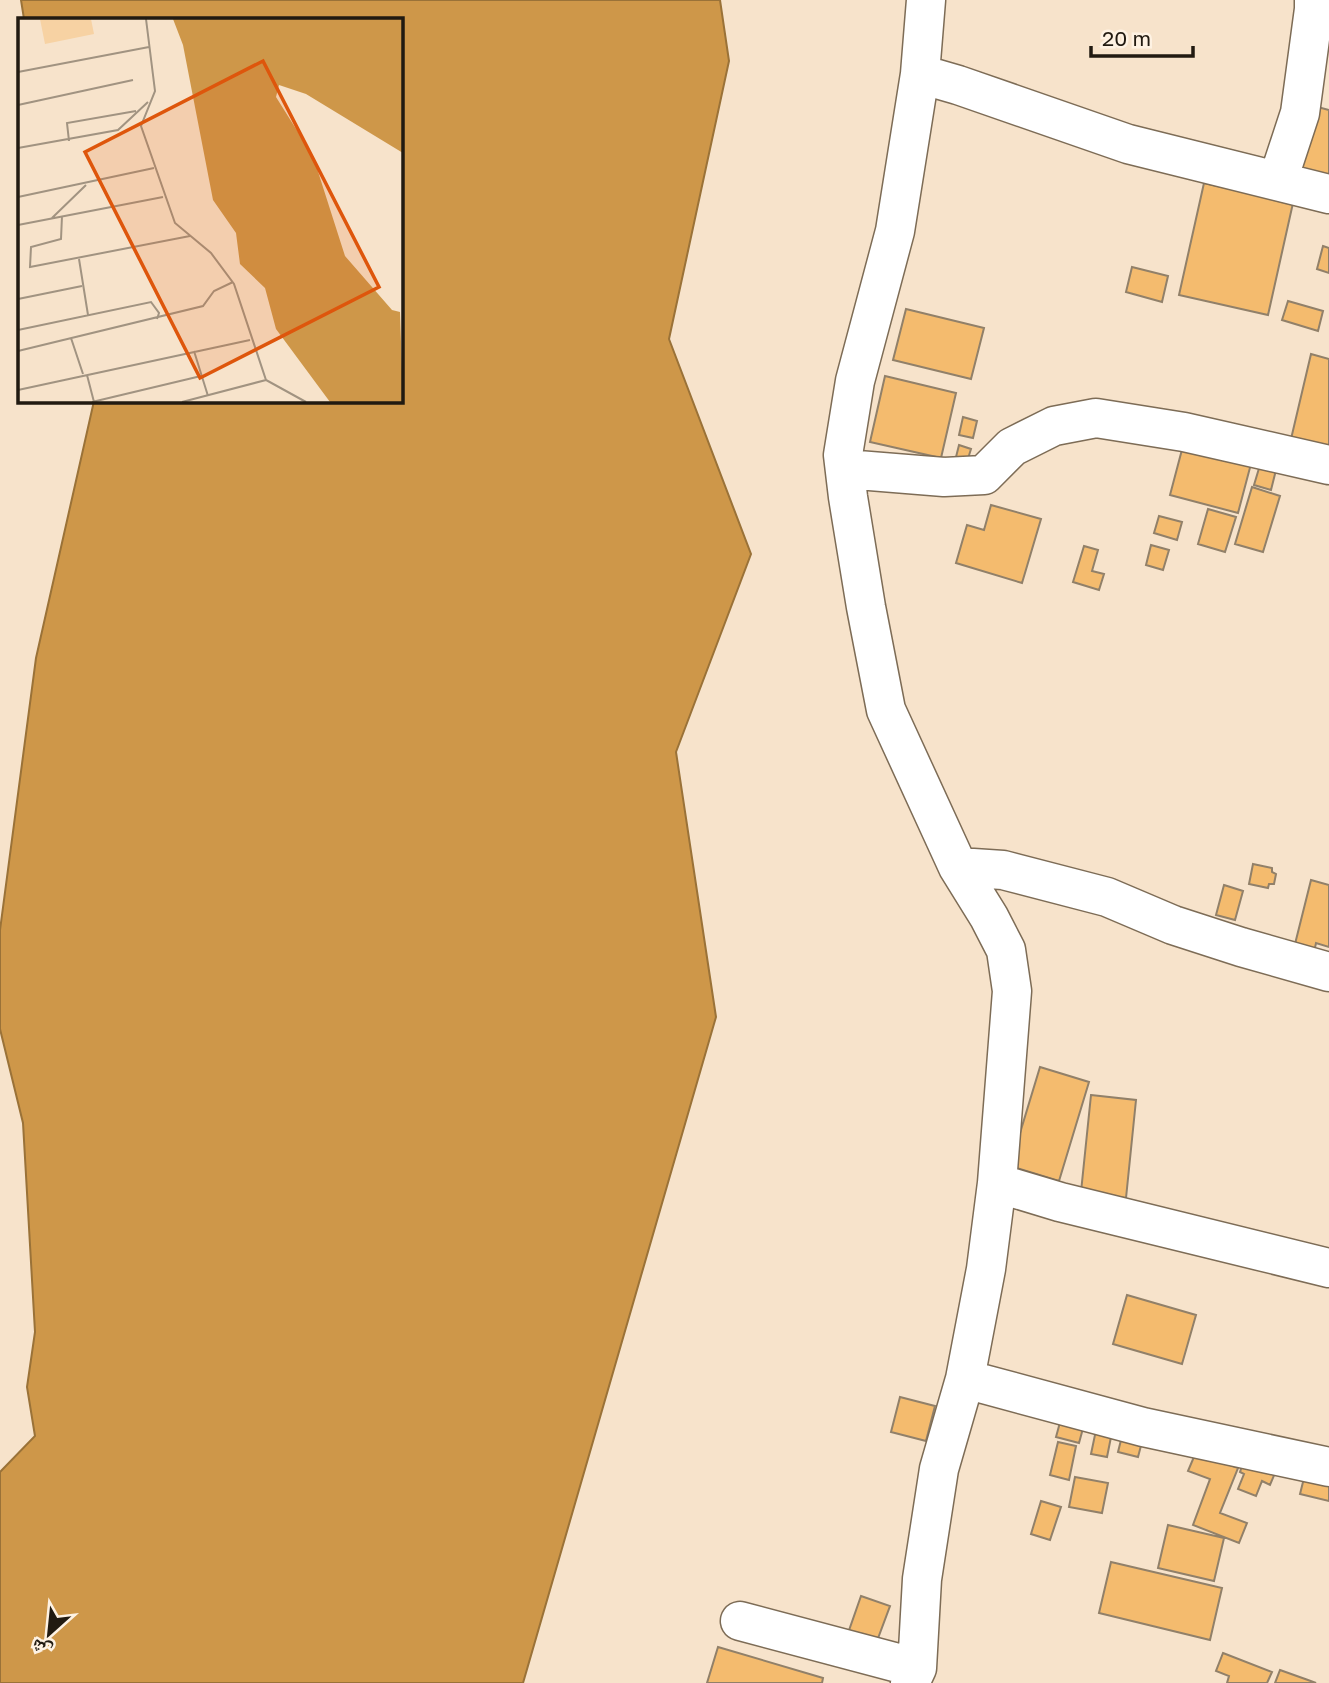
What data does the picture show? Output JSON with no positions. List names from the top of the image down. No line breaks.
{"scale_bar":"20 m","north":"bottom left"}
